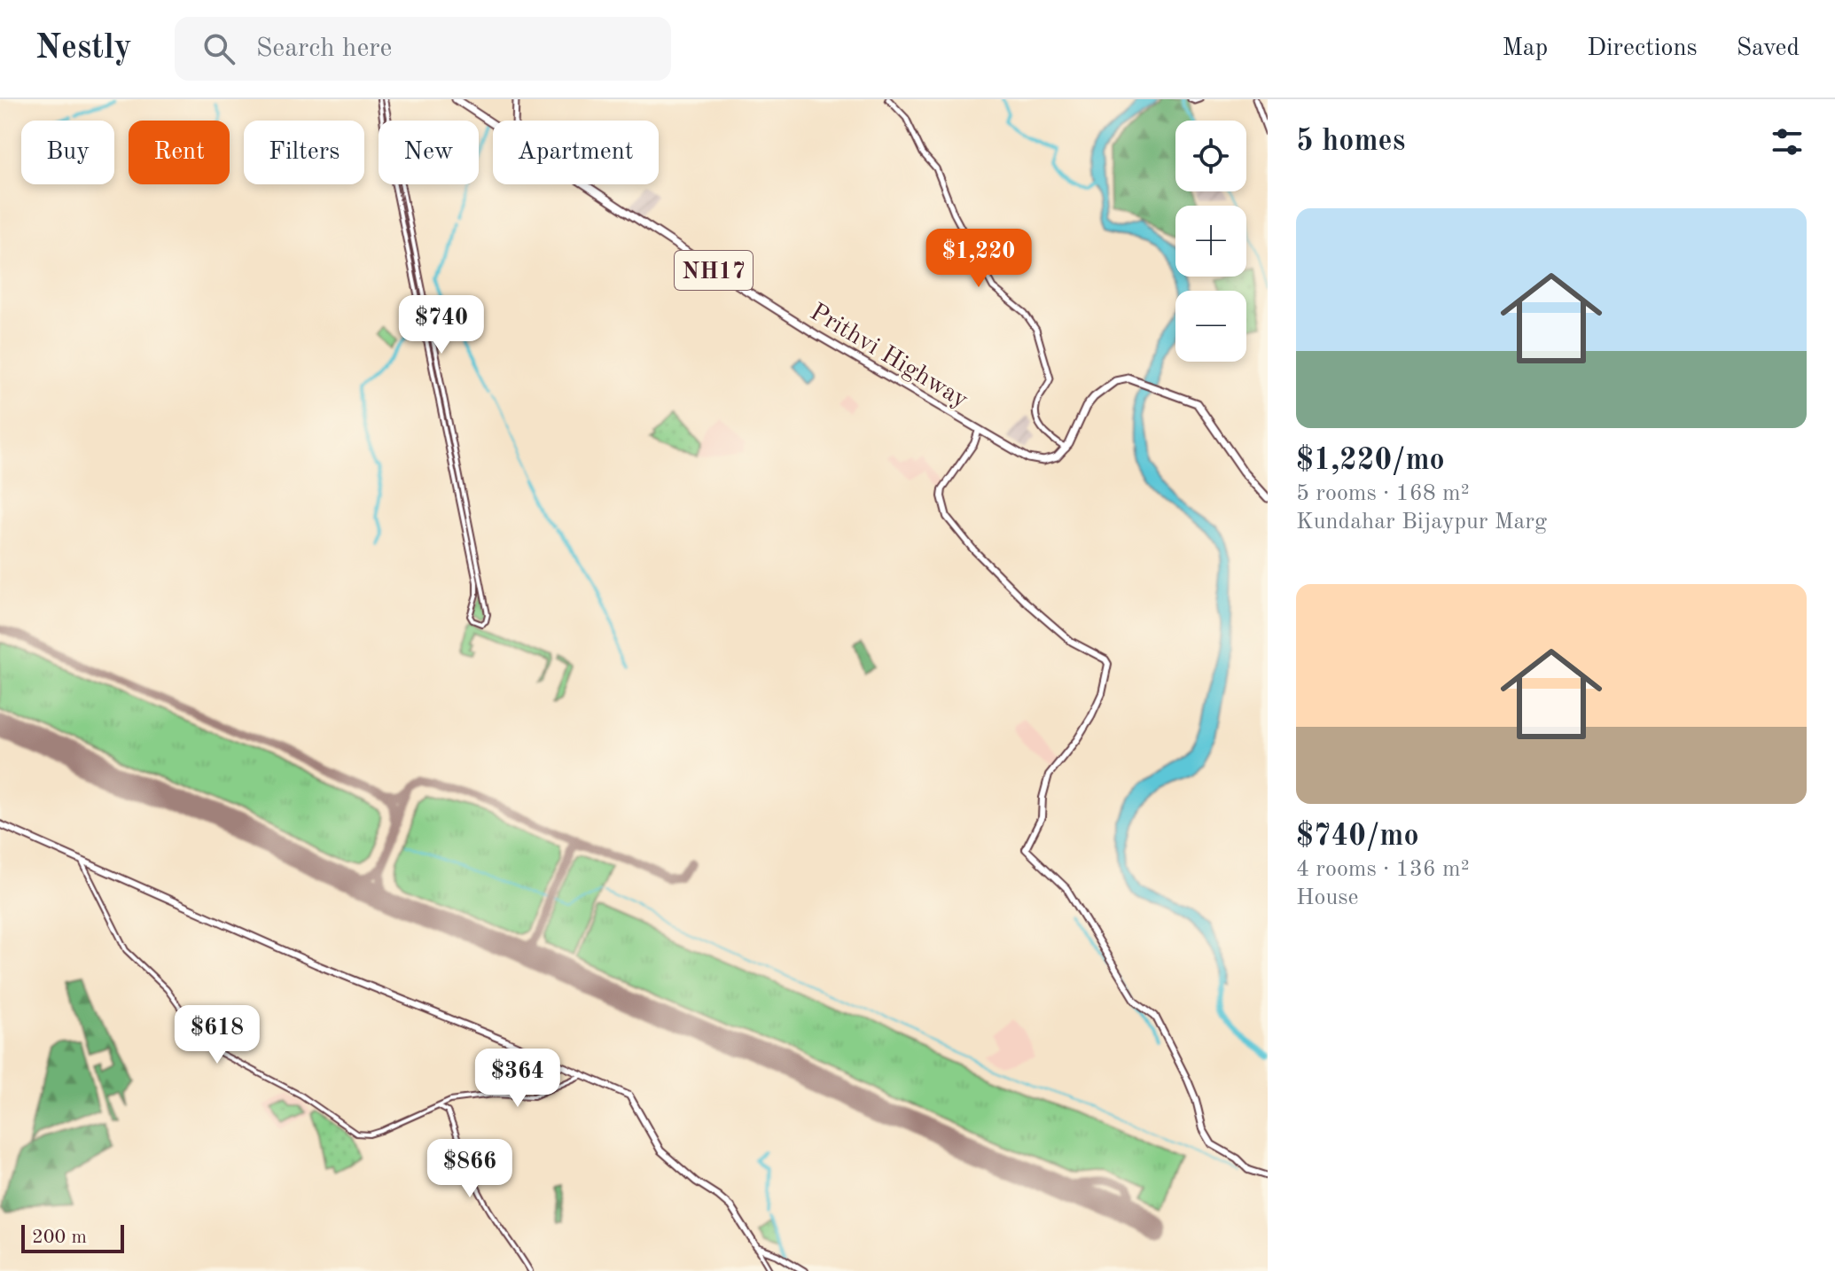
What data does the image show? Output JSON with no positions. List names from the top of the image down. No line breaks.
{"streets":{"highway":["NH17","Prithvi Highway"]},"scale_bar":"200 m","page":{"header":"Nestly","search":"Search here","nav":["Map","Directions","Saved"],"heading":"5 homes","map_buttons":["+","−"],"chip":["Buy","Rent","Filters","New","Apartment"],"list":[{"name":"$1,220/mo","note":"5 rooms · 168 m² · Kundahar Bijaypur Marg"},{"name":"$740/mo","note":"4 rooms · 136 m² · House"}],"price":["$1,220","$740","$618","$364","$866"],"scale":"200 m"}}
